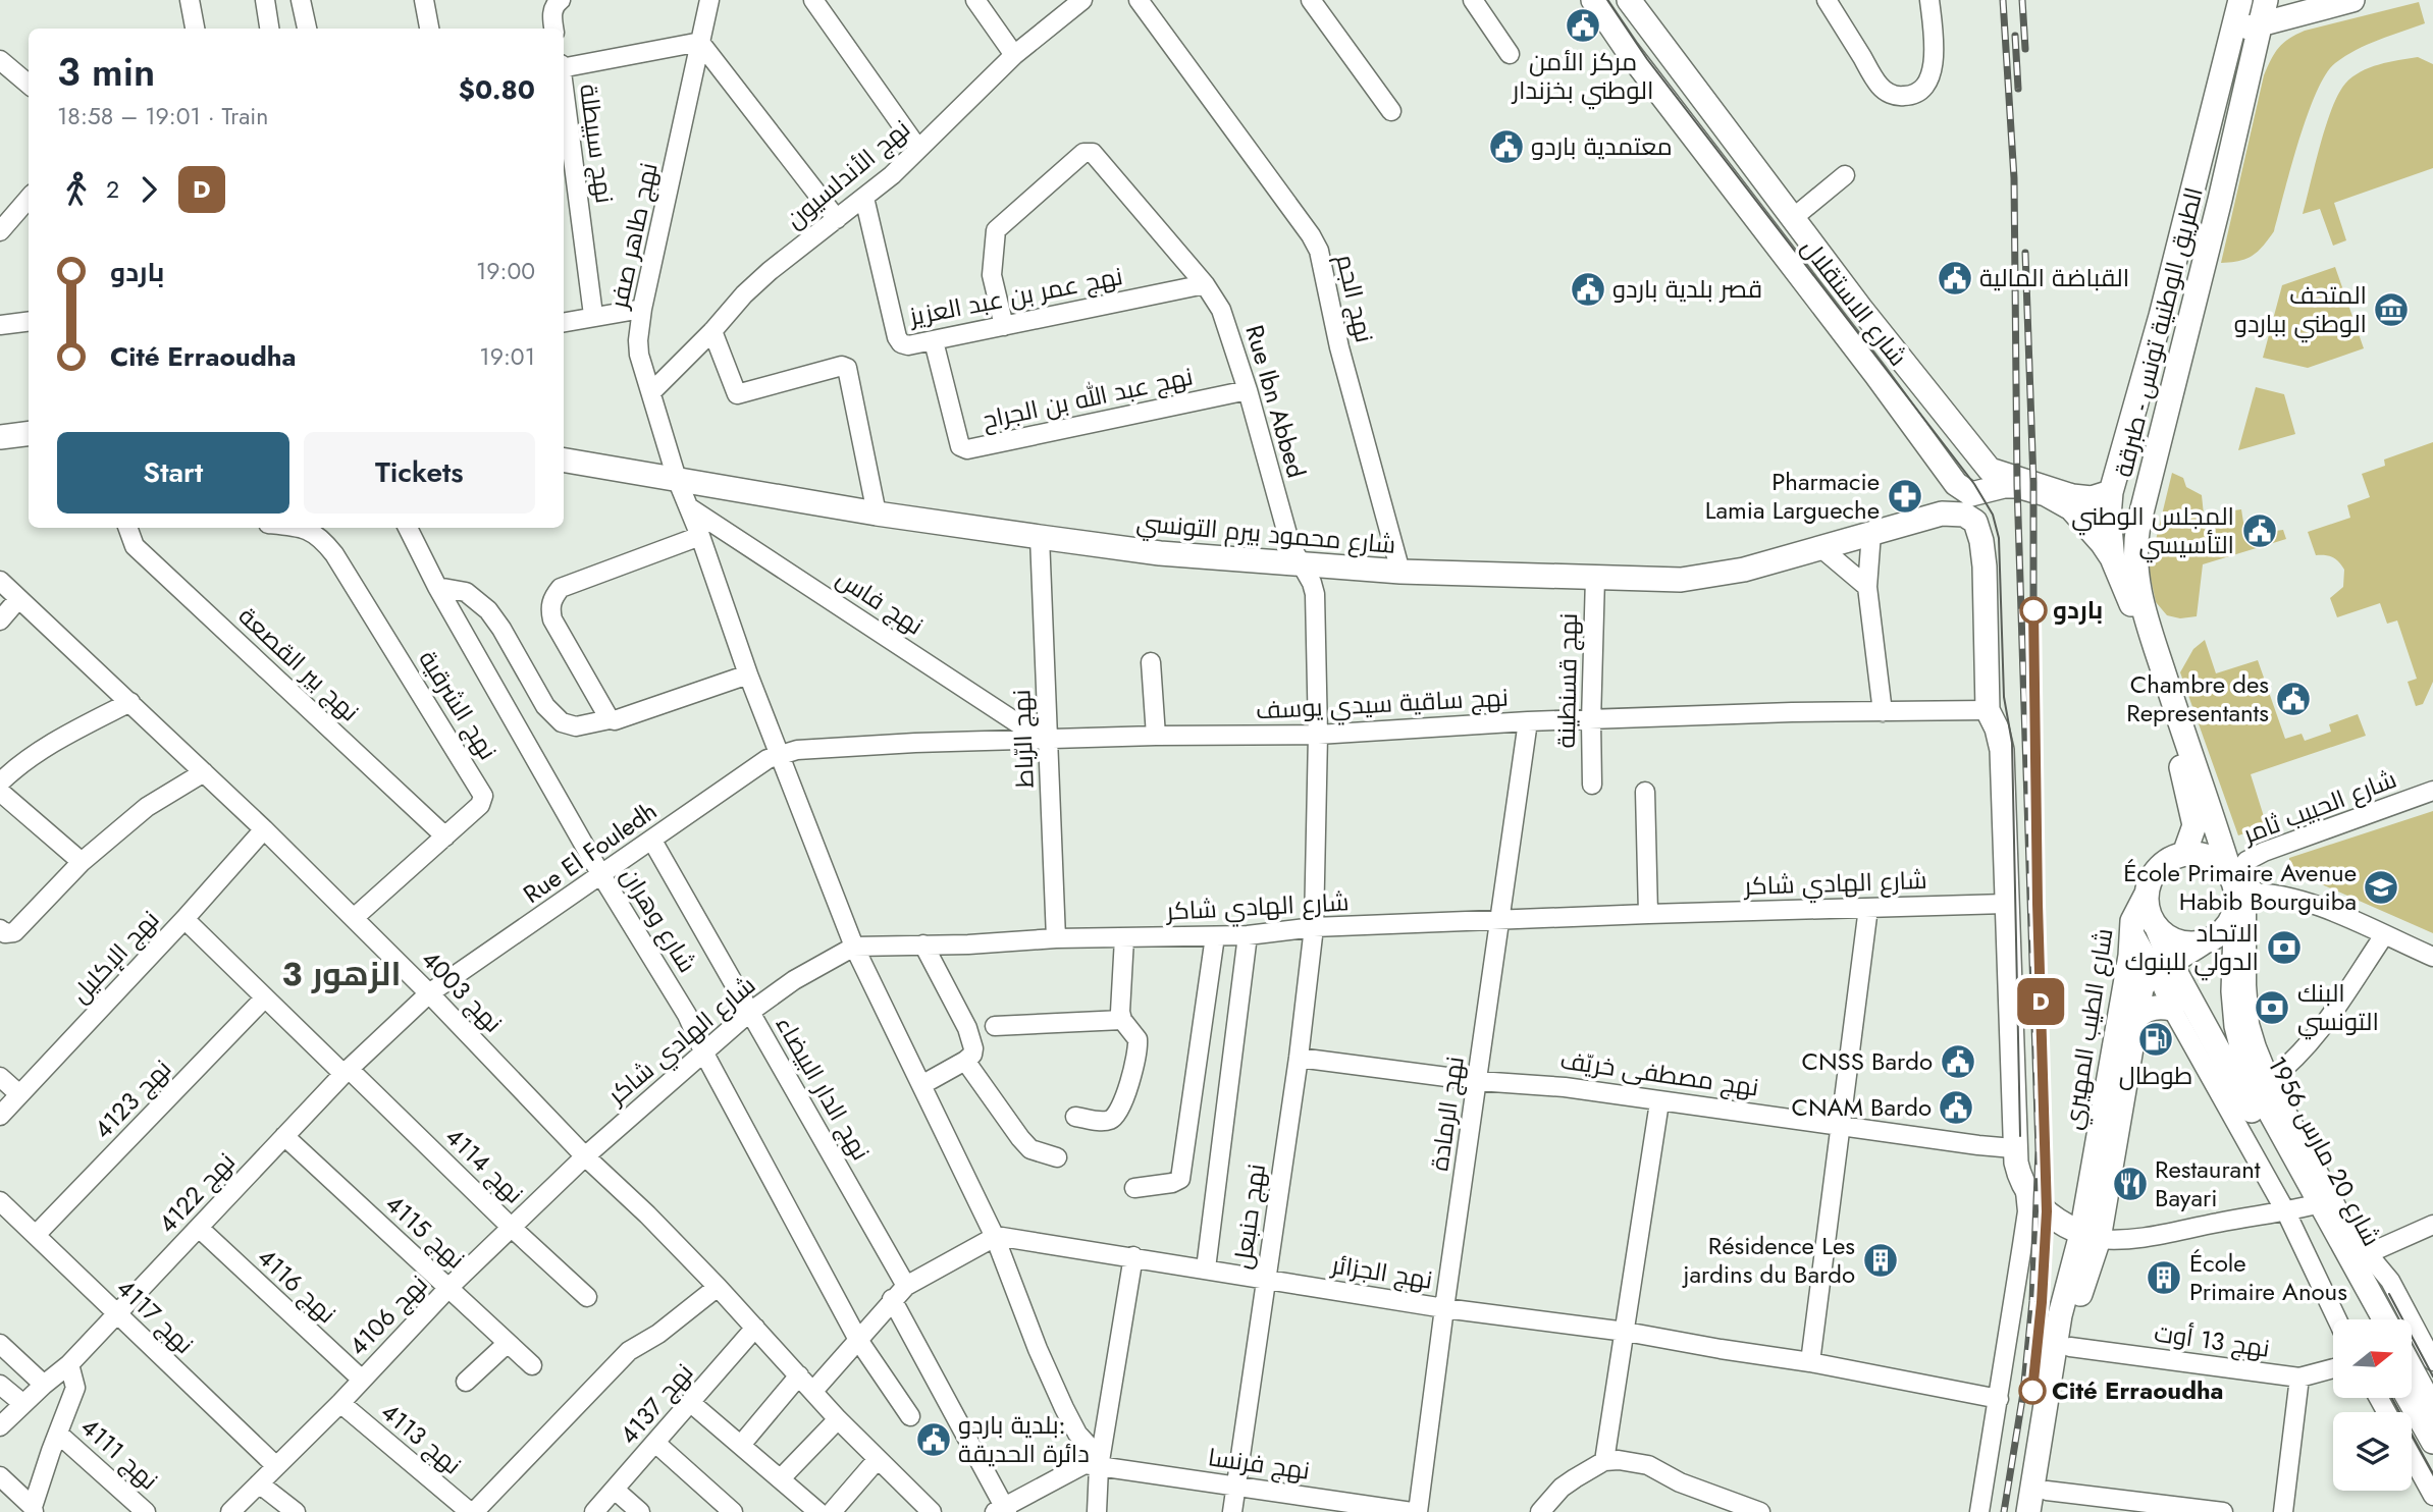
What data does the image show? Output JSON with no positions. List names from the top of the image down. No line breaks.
{"streets":{"main road":["شارع الاستقلال","الطريق الوطنية تونس - طبرقة","شارع محمود بيرم التونسي","شارع الطيب المهيري","شارع 20 مارس 1956"],"street":["نهج سبيطلة","نهج الأندلسيون","نهج طاهر صفر","نهج عمر بن عبد العزيز","نهج الجم","نهج عبد الله بن الجراح","Rue Ibn Abbed","نهج فاس","نهج بير القصعة","نهج قسنطينة","نهج ساقية سيدي يوسف","نهج الشرقية","نهج الرّباط","شارع الحبيب ثامر","Rue El Fouledh","شارع الهادي شاكر","شارع وهران","نهج الإكليل","نهج 4003","نهج مصطفى خريّف","نهج الدار البيضاء","نهج 4123","نهج الرمادة","نهج 4114","نهج 4122","نهج حنبعل","نهج 4115","نهج الجزائر","نهج 4116","نهج 4106","نهج 4117","نهج 13 أوت","نهج 4137","نهج 4113","نهج 4111","نهج فرنسا"]},"crossings":[["نهج الأندلسيون","نهج طاهر صفر"],["نهج الأندلسيون","نهج عمر بن عبد العزيز"],["نهج طاهر صفر","شارع محمود بيرم التونسي"],["نهج طاهر صفر","نهج فاس"],["نهج طاهر صفر","نهج ساقية سيدي يوسف"],["نهج طاهر صفر","Rue El Fouledh"],["نهج طاهر صفر","شارع الهادي شاكر"],["نهج طاهر صفر","نهج الجزائر"],["نهج طاهر صفر","نهج فرنسا"],["نهج عمر بن عبد العزيز","نهج عبد الله بن الجراح"],["نهج عمر بن عبد العزيز","Rue Ibn Abbed"],["نهج الجم","شارع محمود بيرم التونسي"],["شارع الاستقلال","الطريق الوطنية تونس - طبرقة"],["الطريق الوطنية تونس - طبرقة","شارع الحبيب ثامر"],["الطريق الوطنية تونس - طبرقة","شارع الطيب المهيري"],["الطريق الوطنية تونس - طبرقة","شارع 20 مارس 1956"],["نهج عبد الله بن الجراح","Rue Ibn Abbed"],["Rue Ibn Abbed","شارع محمود بيرم التونسي"],["Rue Ibn Abbed","نهج ساقية سيدي يوسف"],["Rue Ibn Abbed","شارع الهادي شاكر"],["Rue Ibn Abbed","نهج حنبعل"],["شارع محمود بيرم التونسي","نهج قسنطينة"],["شارع محمود بيرم التونسي","نهج ساقية سيدي يوسف"],["شارع محمود بيرم التونسي","نهج الرّباط"],["نهج فاس","نهج ساقية سيدي يوسف"],["نهج فاس","نهج الرّباط"],["نهج بير القصعة","نهج الشرقية"],["نهج قسنطينة","نهج ساقية سيدي يوسف"],["نهج ساقية سيدي يوسف","نهج الرّباط"],["نهج ساقية سيدي يوسف","Rue El Fouledh"],["نهج ساقية سيدي يوسف","نهج الرمادة"],["نهج الشرقية","نهج 4003"],["نهج الرّباط","شارع الهادي شاكر"],["شارع الحبيب ثامر","شارع الطيب المهيري"],["شارع الحبيب ثامر","شارع 20 مارس 1956"],["Rue El Fouledh","شارع وهران"],["Rue El Fouledh","نهج 4003"],["Rue El Fouledh","نهج الدار البيضاء"],["Rue El Fouledh","نهج 4122"],["شارع الهادي شاكر","شارع وهران"],["شارع الهادي شاكر","نهج 4003"],["شارع الهادي شاكر","نهج الدار البيضاء"],["شارع الهادي شاكر","نهج الرمادة"],["شارع الهادي شاكر","نهج حنبعل"],["شارع الهادي شاكر","نهج 4106"],["نهج الإكليل","نهج 4003"],["نهج الإكليل","نهج 4114"],["نهج 4003","نهج 4122"],["نهج 4003","نهج 4106"],["نهج 4003","نهج 4137"],["شارع الطيب المهيري","شارع 20 مارس 1956"],["شارع الطيب المهيري","نهج 13 أوت"],["نهج مصطفى خريّف","نهج الرمادة"],["نهج مصطفى خريّف","نهج حنبعل"],["نهج 4123","نهج 4114"],["نهج 4123","نهج 4117"],["نهج الرمادة","نهج الجزائر"],["نهج 4114","نهج 4122"],["نهج 4114","نهج 4106"],["نهج 4122","نهج 4115"],["نهج 4122","نهج 4116"],["نهج 4122","نهج 4117"],["نهج حنبعل","نهج الجزائر"],["نهج حنبعل","نهج فرنسا"],["نهج 4115","نهج 4106"],["نهج 4116","نهج 4106"],["نهج 4106","نهج 4117"],["نهج 4106","نهج 4113"]],"districts":["الزهور 3"],"places":{"public building":["مركز الأمن الوطني بخزندار","معتمدية باردو","القباضة المالية","قصر بلدية باردو","المجلس الوطني التأسيسي","Chambre des Representants","CNSS Bardo","CNAM Bardo","بلدية باردو: دائرة الحديقة"],"museum":["المتحف الوطني بباردو"],"pharmacy":["Pharmacie Lamia Largueche"],"other":["باردو","Cité Erraoudha"],"school or university":["École Primaire Avenue Habib Bourguiba"],"bank":["الاتحاد الدولي للبنوك","البنك التونسي"],"fuel station":["طوطال"],"restaurant":["Restaurant Bayari"],"building":["Résidence Les jardins du Bardo","École Primaire Anous"]},"north":"right","page":{"on_map":"D","heading":["3 min","18:58 – 19:01 · Train","$0.80"],"legs":["2","D"],"list":[{"name":"باردو","value":"19:00"},{"name":"Cité Erraoudha","value":"19:01"}],"buttons":["Start","Tickets"]}}
